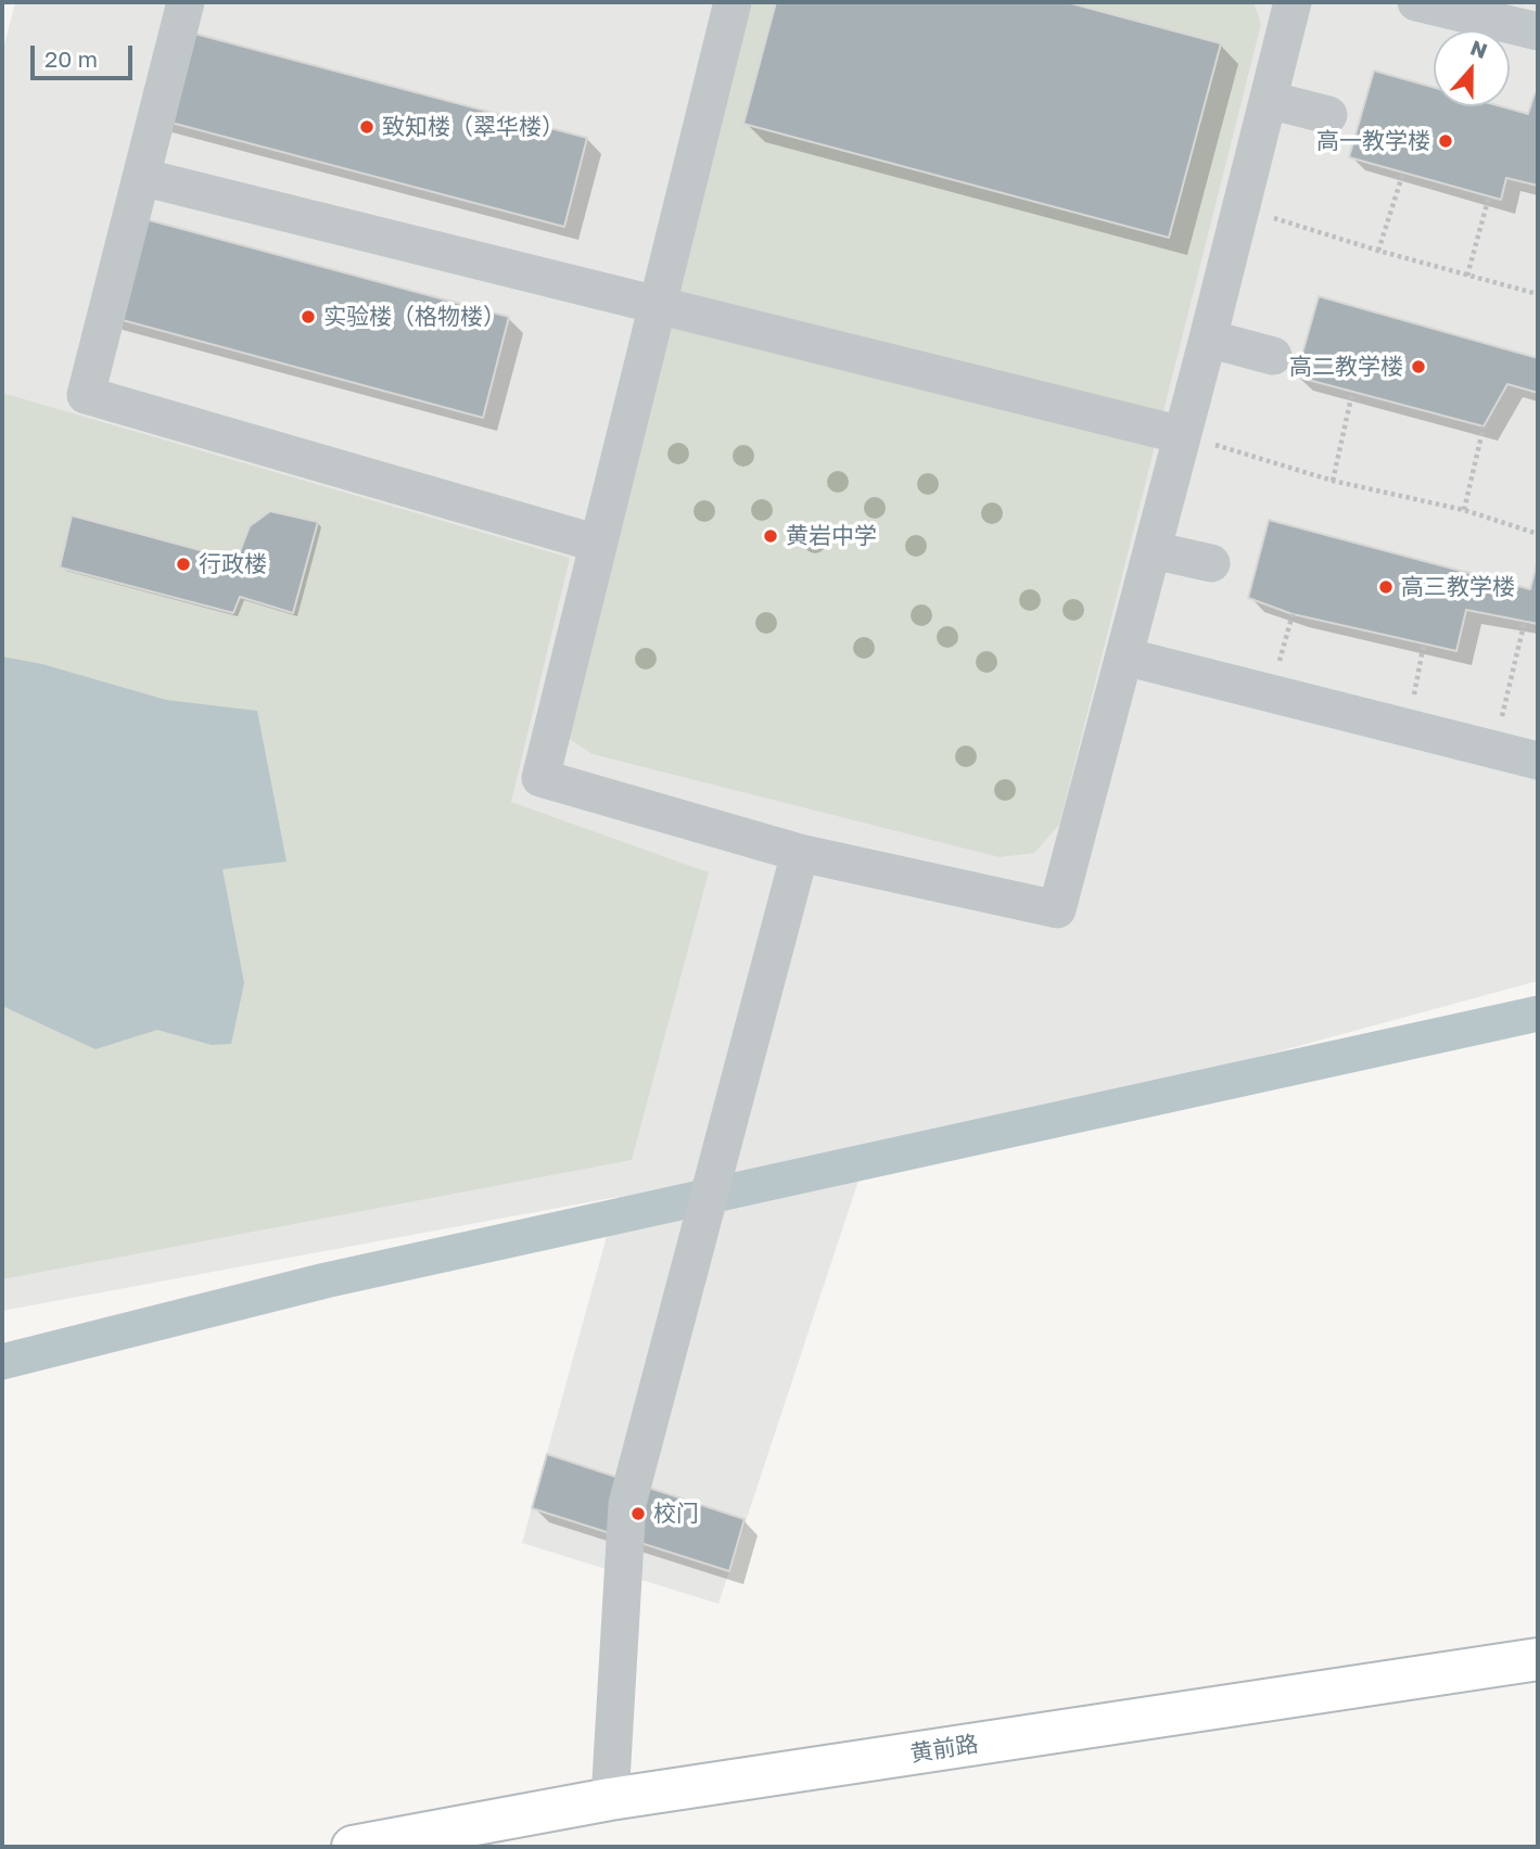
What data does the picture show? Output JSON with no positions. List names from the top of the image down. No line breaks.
{"streets":{"main road":["黄前路"]},"places":["致知楼（翠华楼）","高一教学楼","实验楼（格物楼）","高二教学楼","黄岩中学","行政楼","高三教学楼","校门"],"scale_bar":"20 m","north":"top"}
